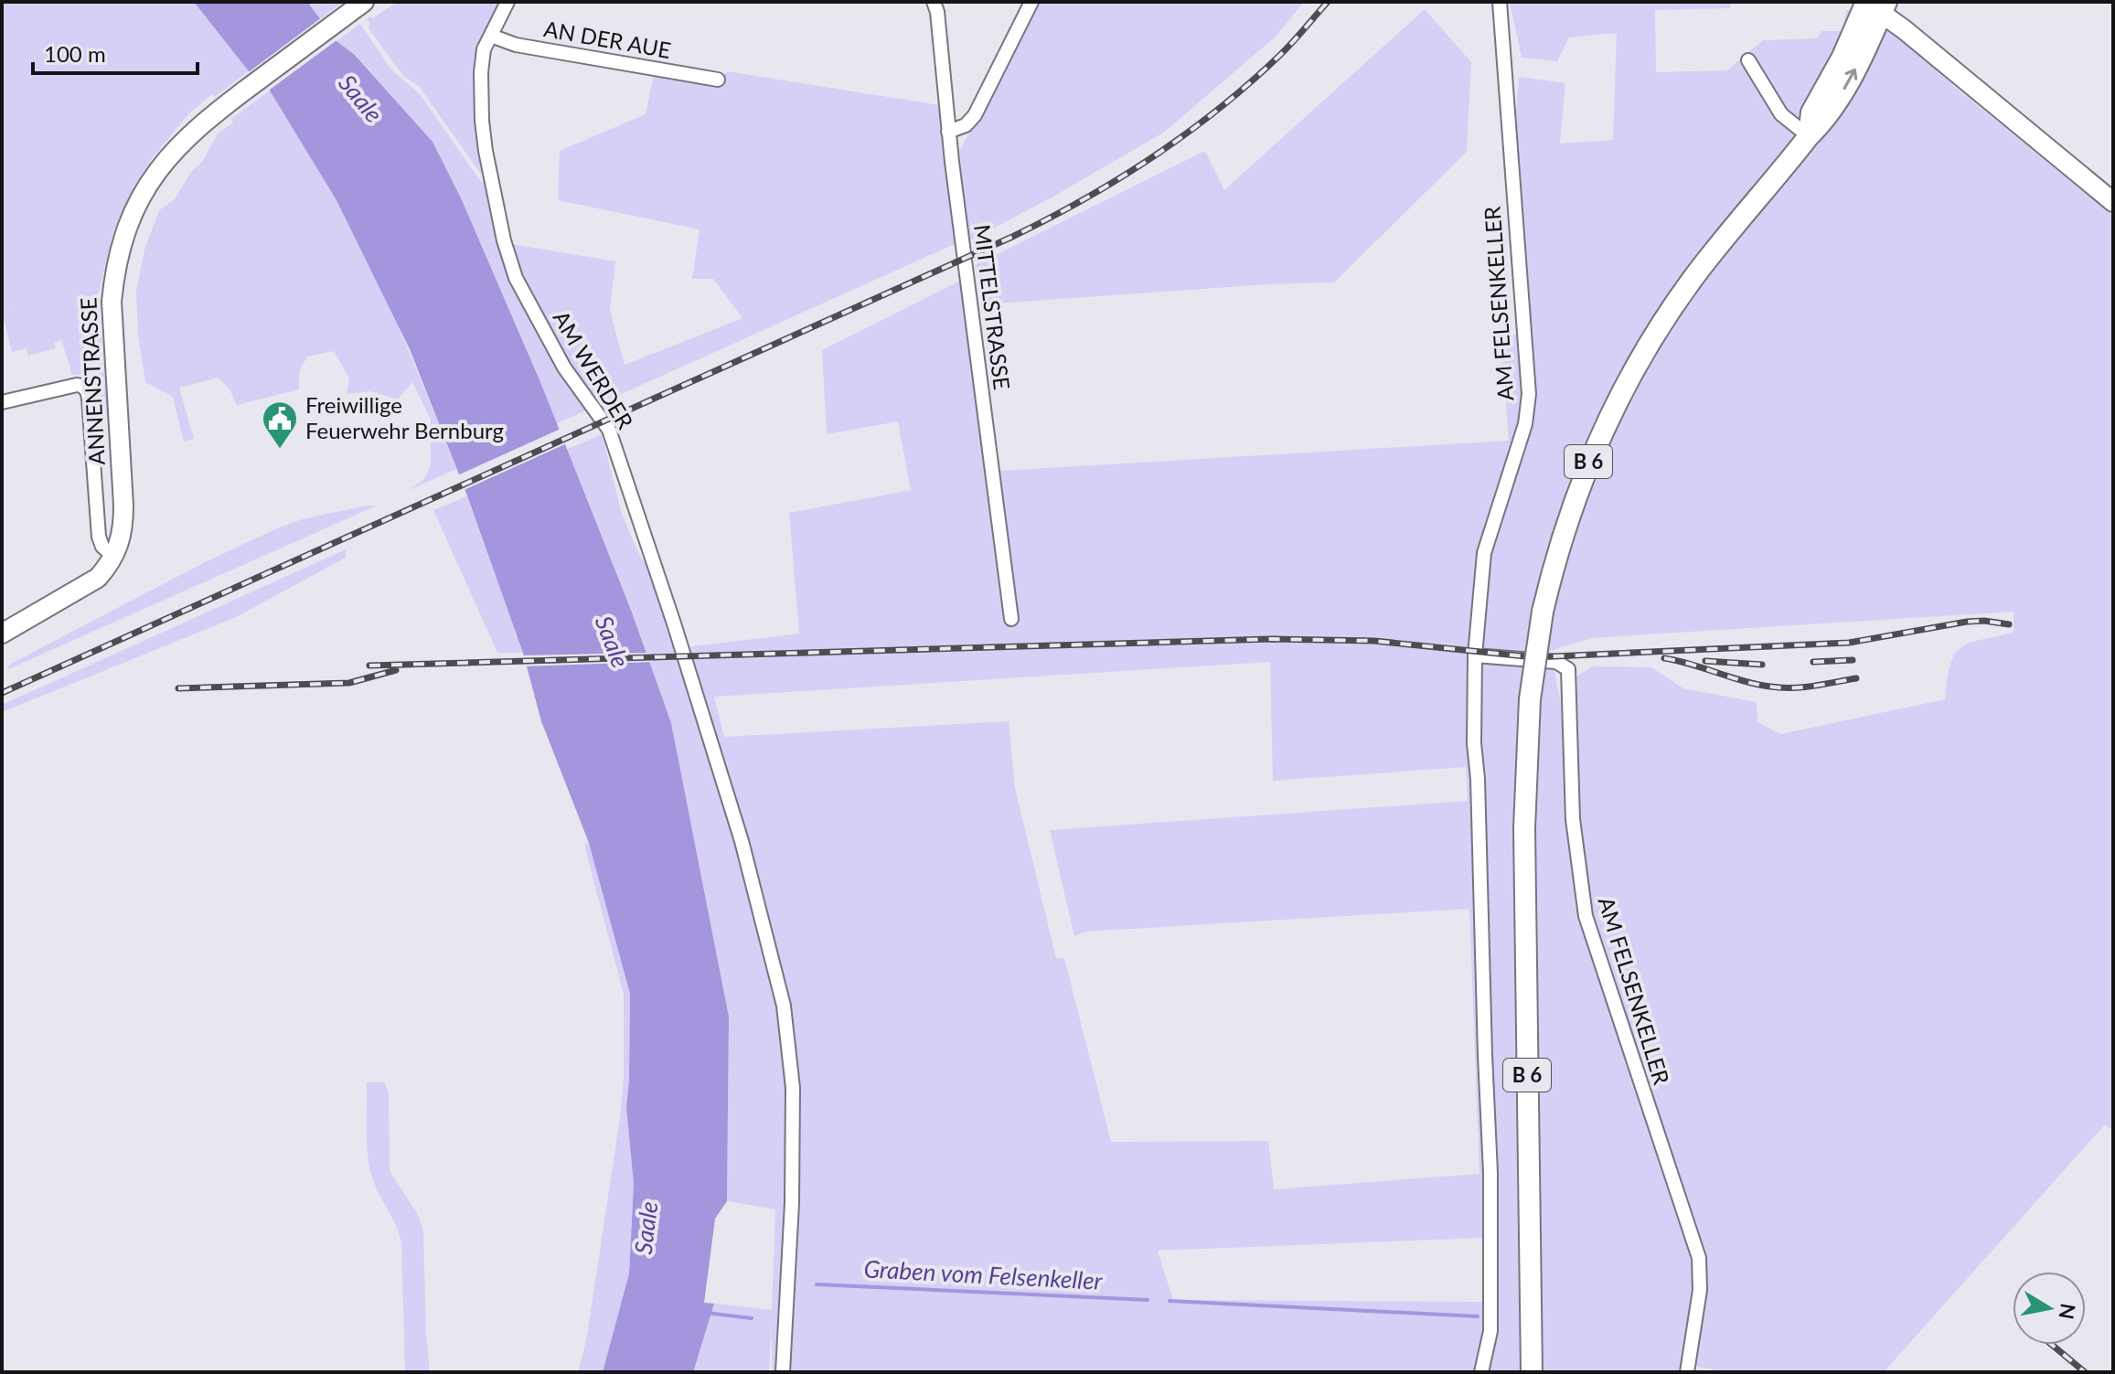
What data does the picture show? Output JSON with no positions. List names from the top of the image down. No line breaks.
{"streets":{"main road":["ANNENSTRASSE","B 6"],"street":["AN DER AUE","AM FELSENKELLER","MITTELSTRASSE","AM WERDER"]},"crossings":[["AN DER AUE","AM WERDER"]],"water":["Saale","Graben vom Felsenkeller"],"places":{"public building":["Freiwillige Feuerwehr Bernburg"]},"scale_bar":"100 m","north":"right"}
